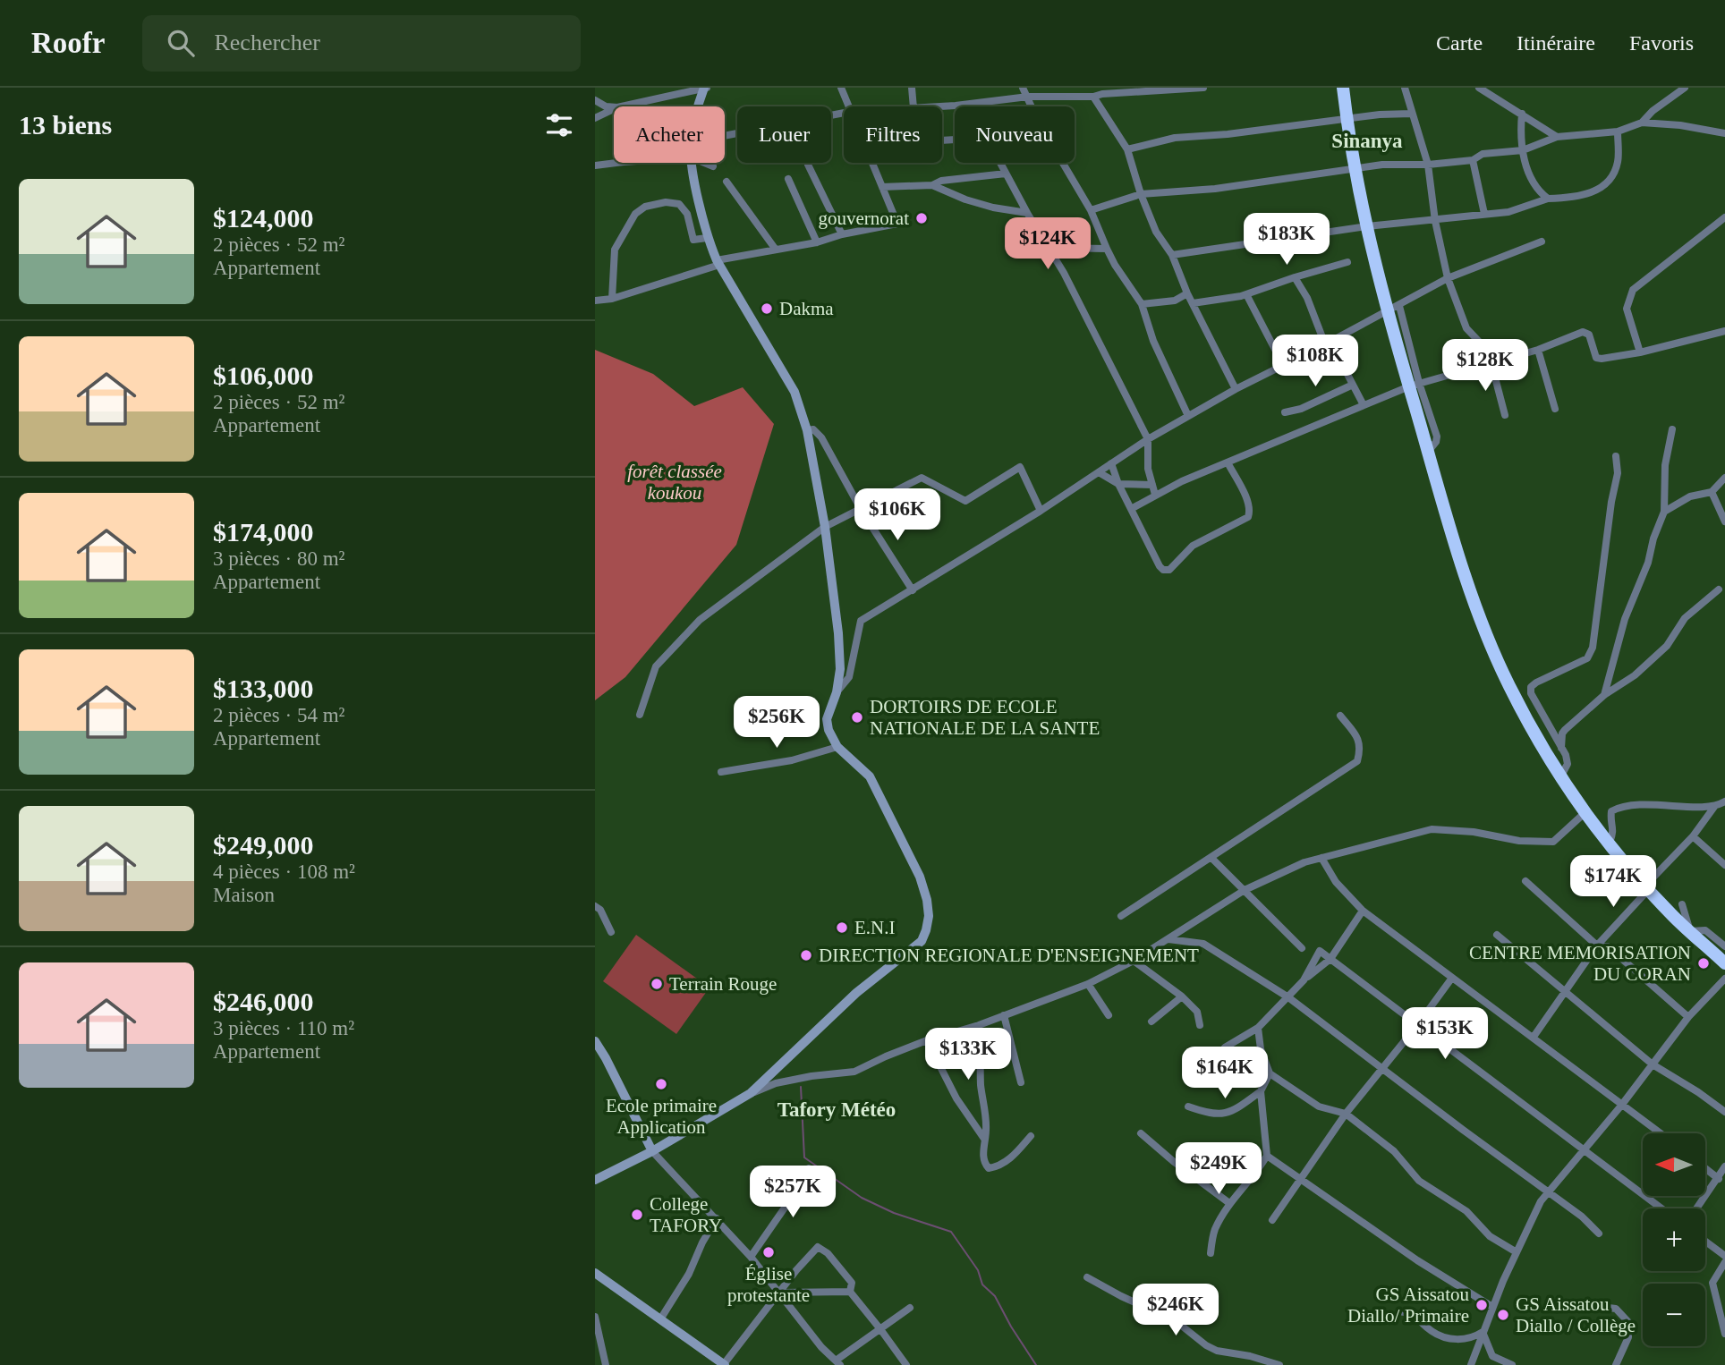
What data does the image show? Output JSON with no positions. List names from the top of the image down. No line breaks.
{"districts":["Sinanya","Tafory Météo"],"parks":["forêt classée koukou"],"places":["gouvernorat","Dakma","DORTOIRS DE ECOLE NATIONALE DE LA SANTE","E.N.I","DIRECTION REGIONALE D'ENSEIGNEMENT","CENTRE MEMORISATION DU CORAN","Terrain Rouge","Ecole primaire Application","College TAFORY","Église protestante","GS Aissatou Diallo/ Primaire","GS Aissatou Diallo / Collège"],"north":"left","page":{"header":"Roofr","search":"Rechercher","nav":["Carte","Itinéraire","Favoris"],"heading":"13 biens","chip":["Acheter","Louer","Filtres","Nouveau"],"list":[{"name":"$124,000","note":"2 pièces · 52 m² · Appartement"},{"name":"$106,000","note":"2 pièces · 52 m² · Appartement"},{"name":"$174,000","note":"3 pièces · 80 m² · Appartement"},{"name":"$133,000","note":"2 pièces · 54 m² · Appartement"},{"name":"$249,000","note":"4 pièces · 108 m² · Maison"},{"name":"$246,000","note":"3 pièces · 110 m² · Appartement"}],"price":["$183K","$124K","$108K","$128K","$106K","$256K","$174K","$153K","$133K","$164K","$249K","$257K","$246K"],"map_buttons":["+","−"]}}
